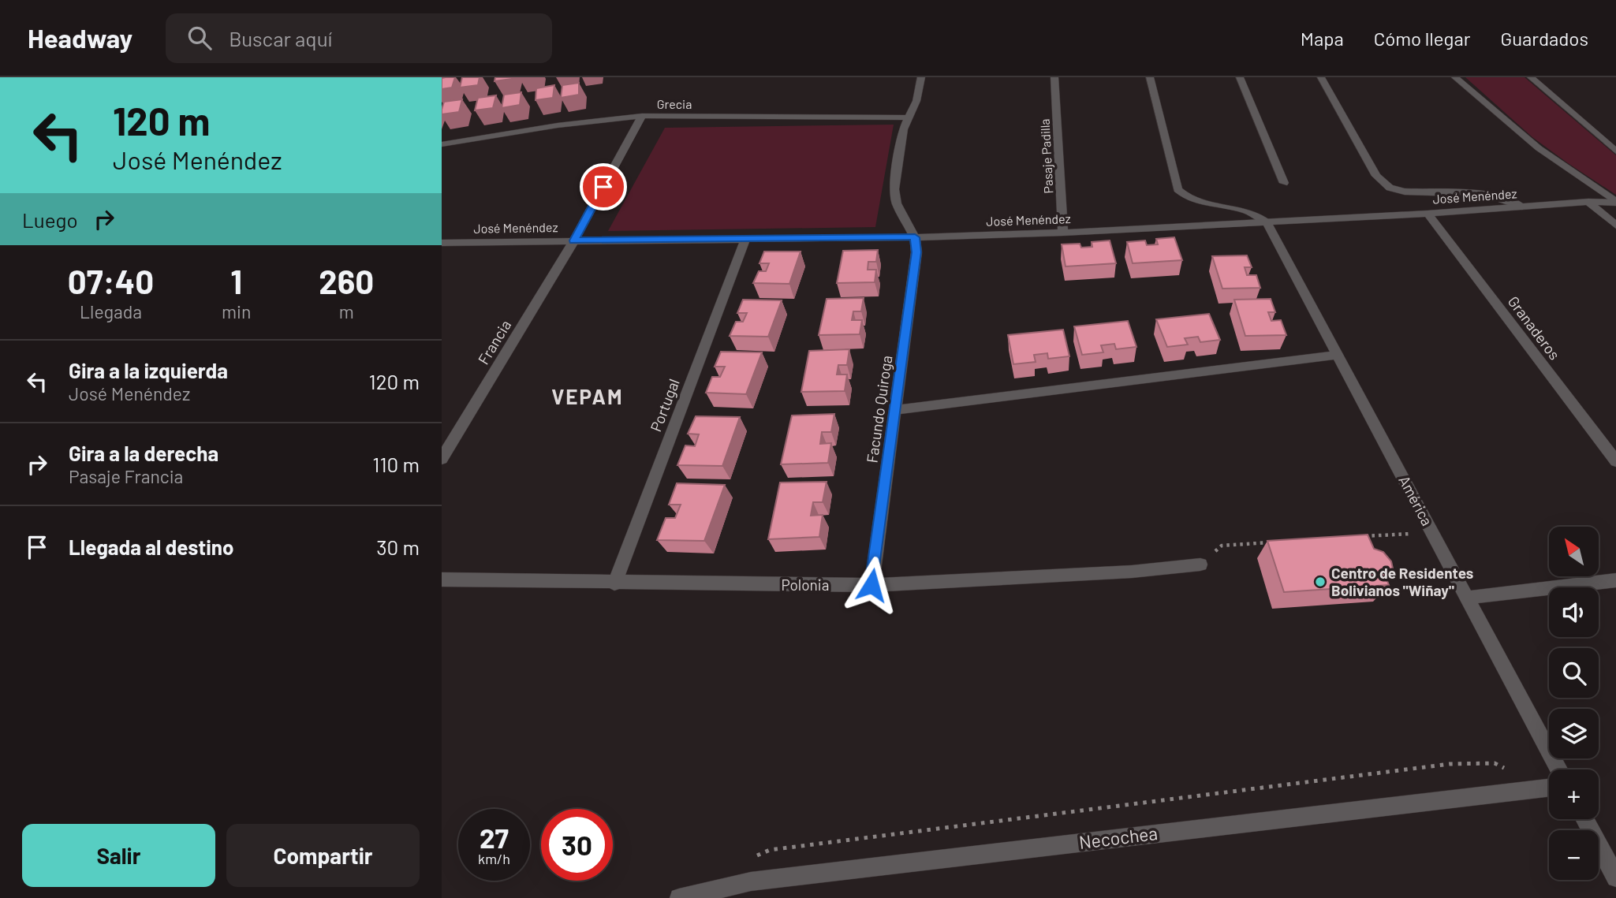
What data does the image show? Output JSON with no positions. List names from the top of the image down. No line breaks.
{"streets":{"street":["Grecia","Pasaje Padilla","José Menéndez","Granaderos","Francia","Portugal","Facundo Quiroga","América","Polonia","Necochea"]},"crossings":[["Grecia","Francia"],["Pasaje Padilla","José Menéndez"],["José Menéndez","Granaderos"],["José Menéndez","Francia"],["José Menéndez","Portugal"],["José Menéndez","Facundo Quiroga"],["José Menéndez","América"],["Portugal","Polonia"],["Facundo Quiroga","Polonia"]],"districts":["VEPAM"],"places":["Centro de Residentes Bolivianos \"Wiñay\""],"north":"top left","page":{"header":"Headway","search":"Buscar aquí","nav":["Mapa","Cómo llegar","Guardados"],"turn":["120 m","José Menéndez"],"then":"Luego","eta":["07:40","Llegada","1","min","260","m"],"list":[{"name":"Gira a la izquierda","note":"José Menéndez","value":"120 m"},{"name":"Gira a la derecha","note":"Pasaje Francia","value":"110 m"},{"name":"Llegada al destino","value":"30 m"}],"map_buttons":["+","−"],"speed":"27 km/h","limit":"30","buttons":["Salir","Compartir"]}}
